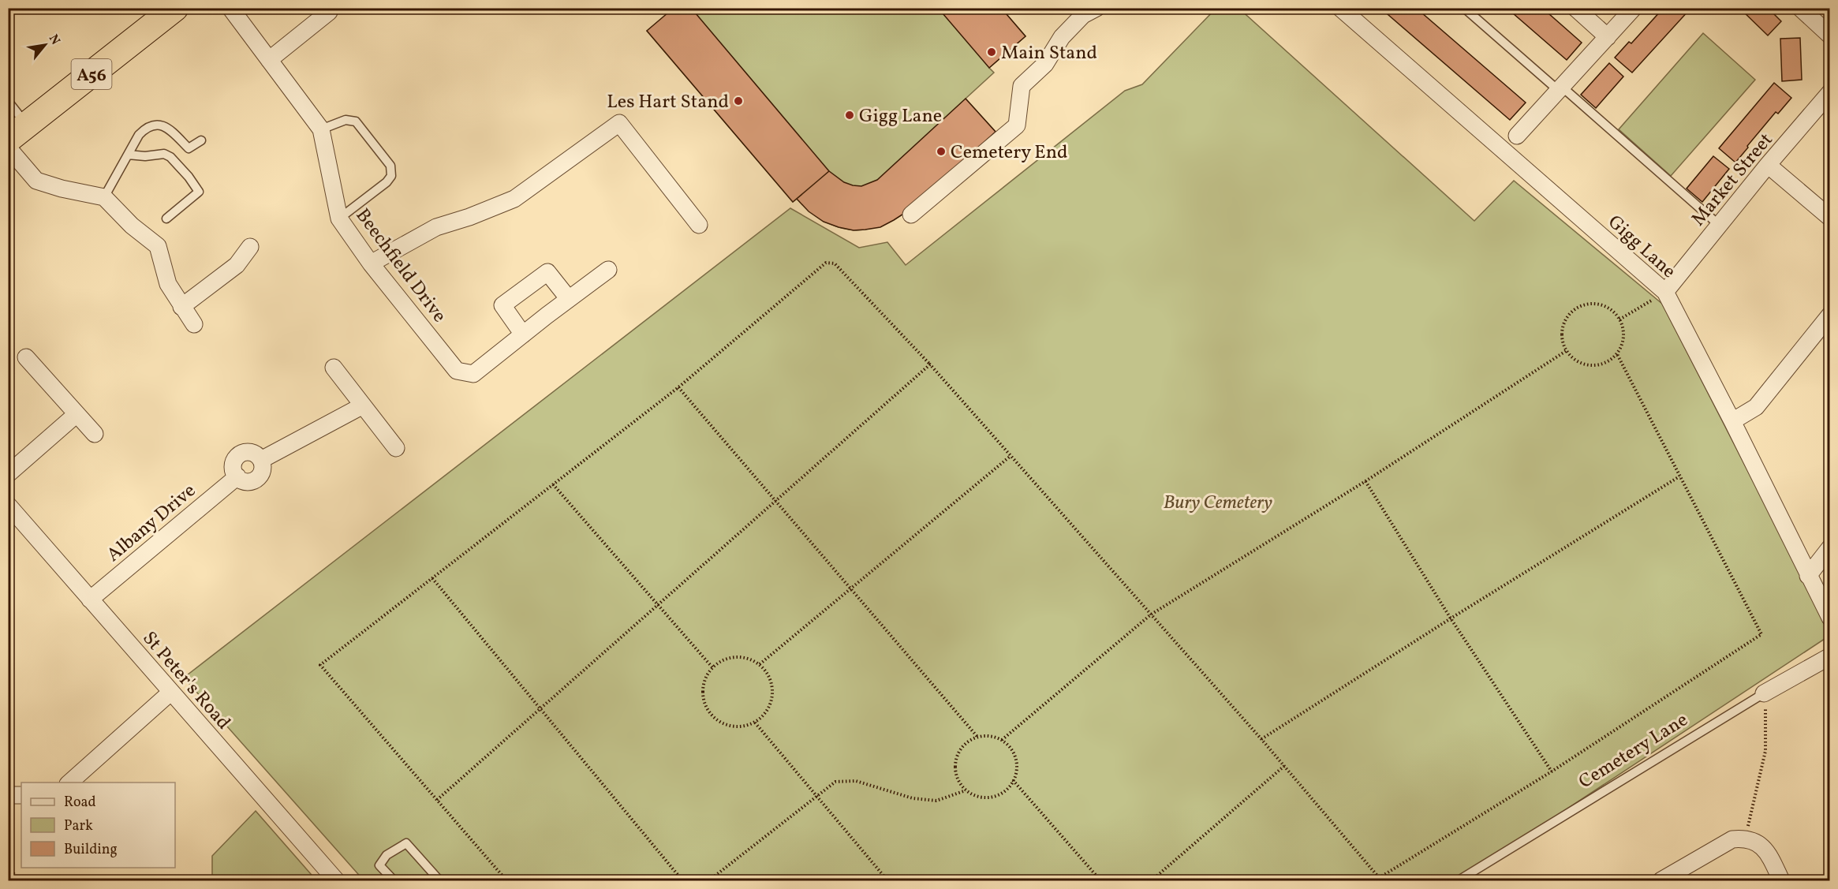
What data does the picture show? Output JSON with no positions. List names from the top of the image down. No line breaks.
{"streets":{"highway":["A56"],"street":["Market Street","Gigg Lane","Beechfield Drive","Albany Drive","St Peter's Road","Cemetery Lane"]},"crossings":[["Market Street","Gigg Lane"],["Albany Drive","St Peter's Road"]],"parks":["Bury Cemetery"],"places":["Main Stand","Les Hart Stand","Gigg Lane","Cemetery End"],"legend":["Road","Park","Building"],"north":"top right"}
